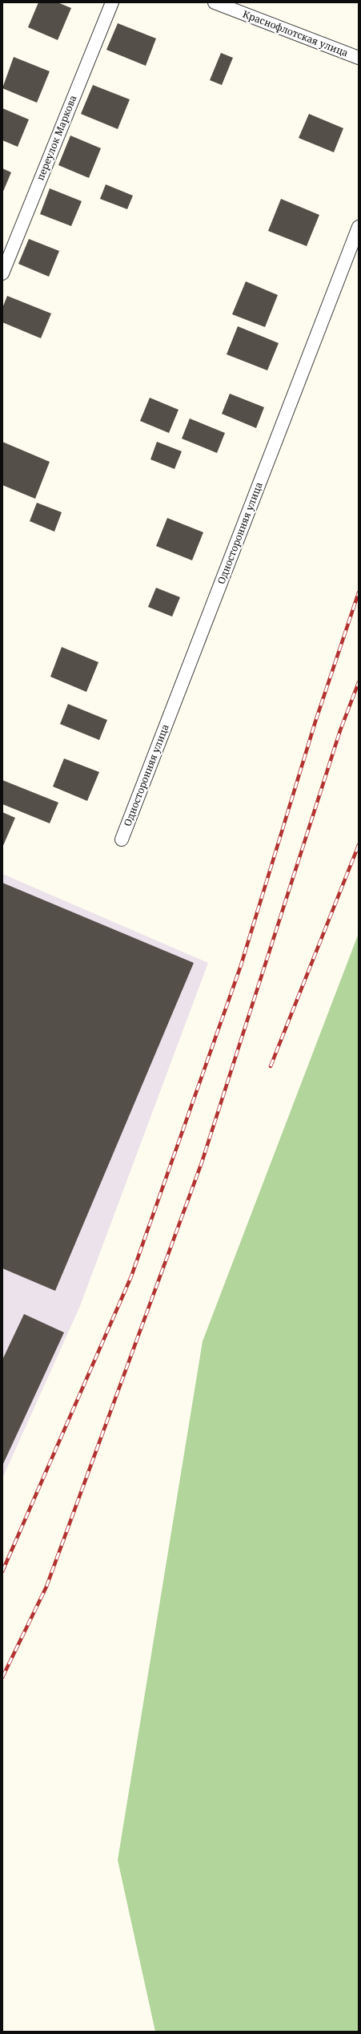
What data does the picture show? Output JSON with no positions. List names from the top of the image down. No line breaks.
{"streets":{"lane":["Краснофлотская улица","переулок Маркова","Односторонняя улица"]}}
